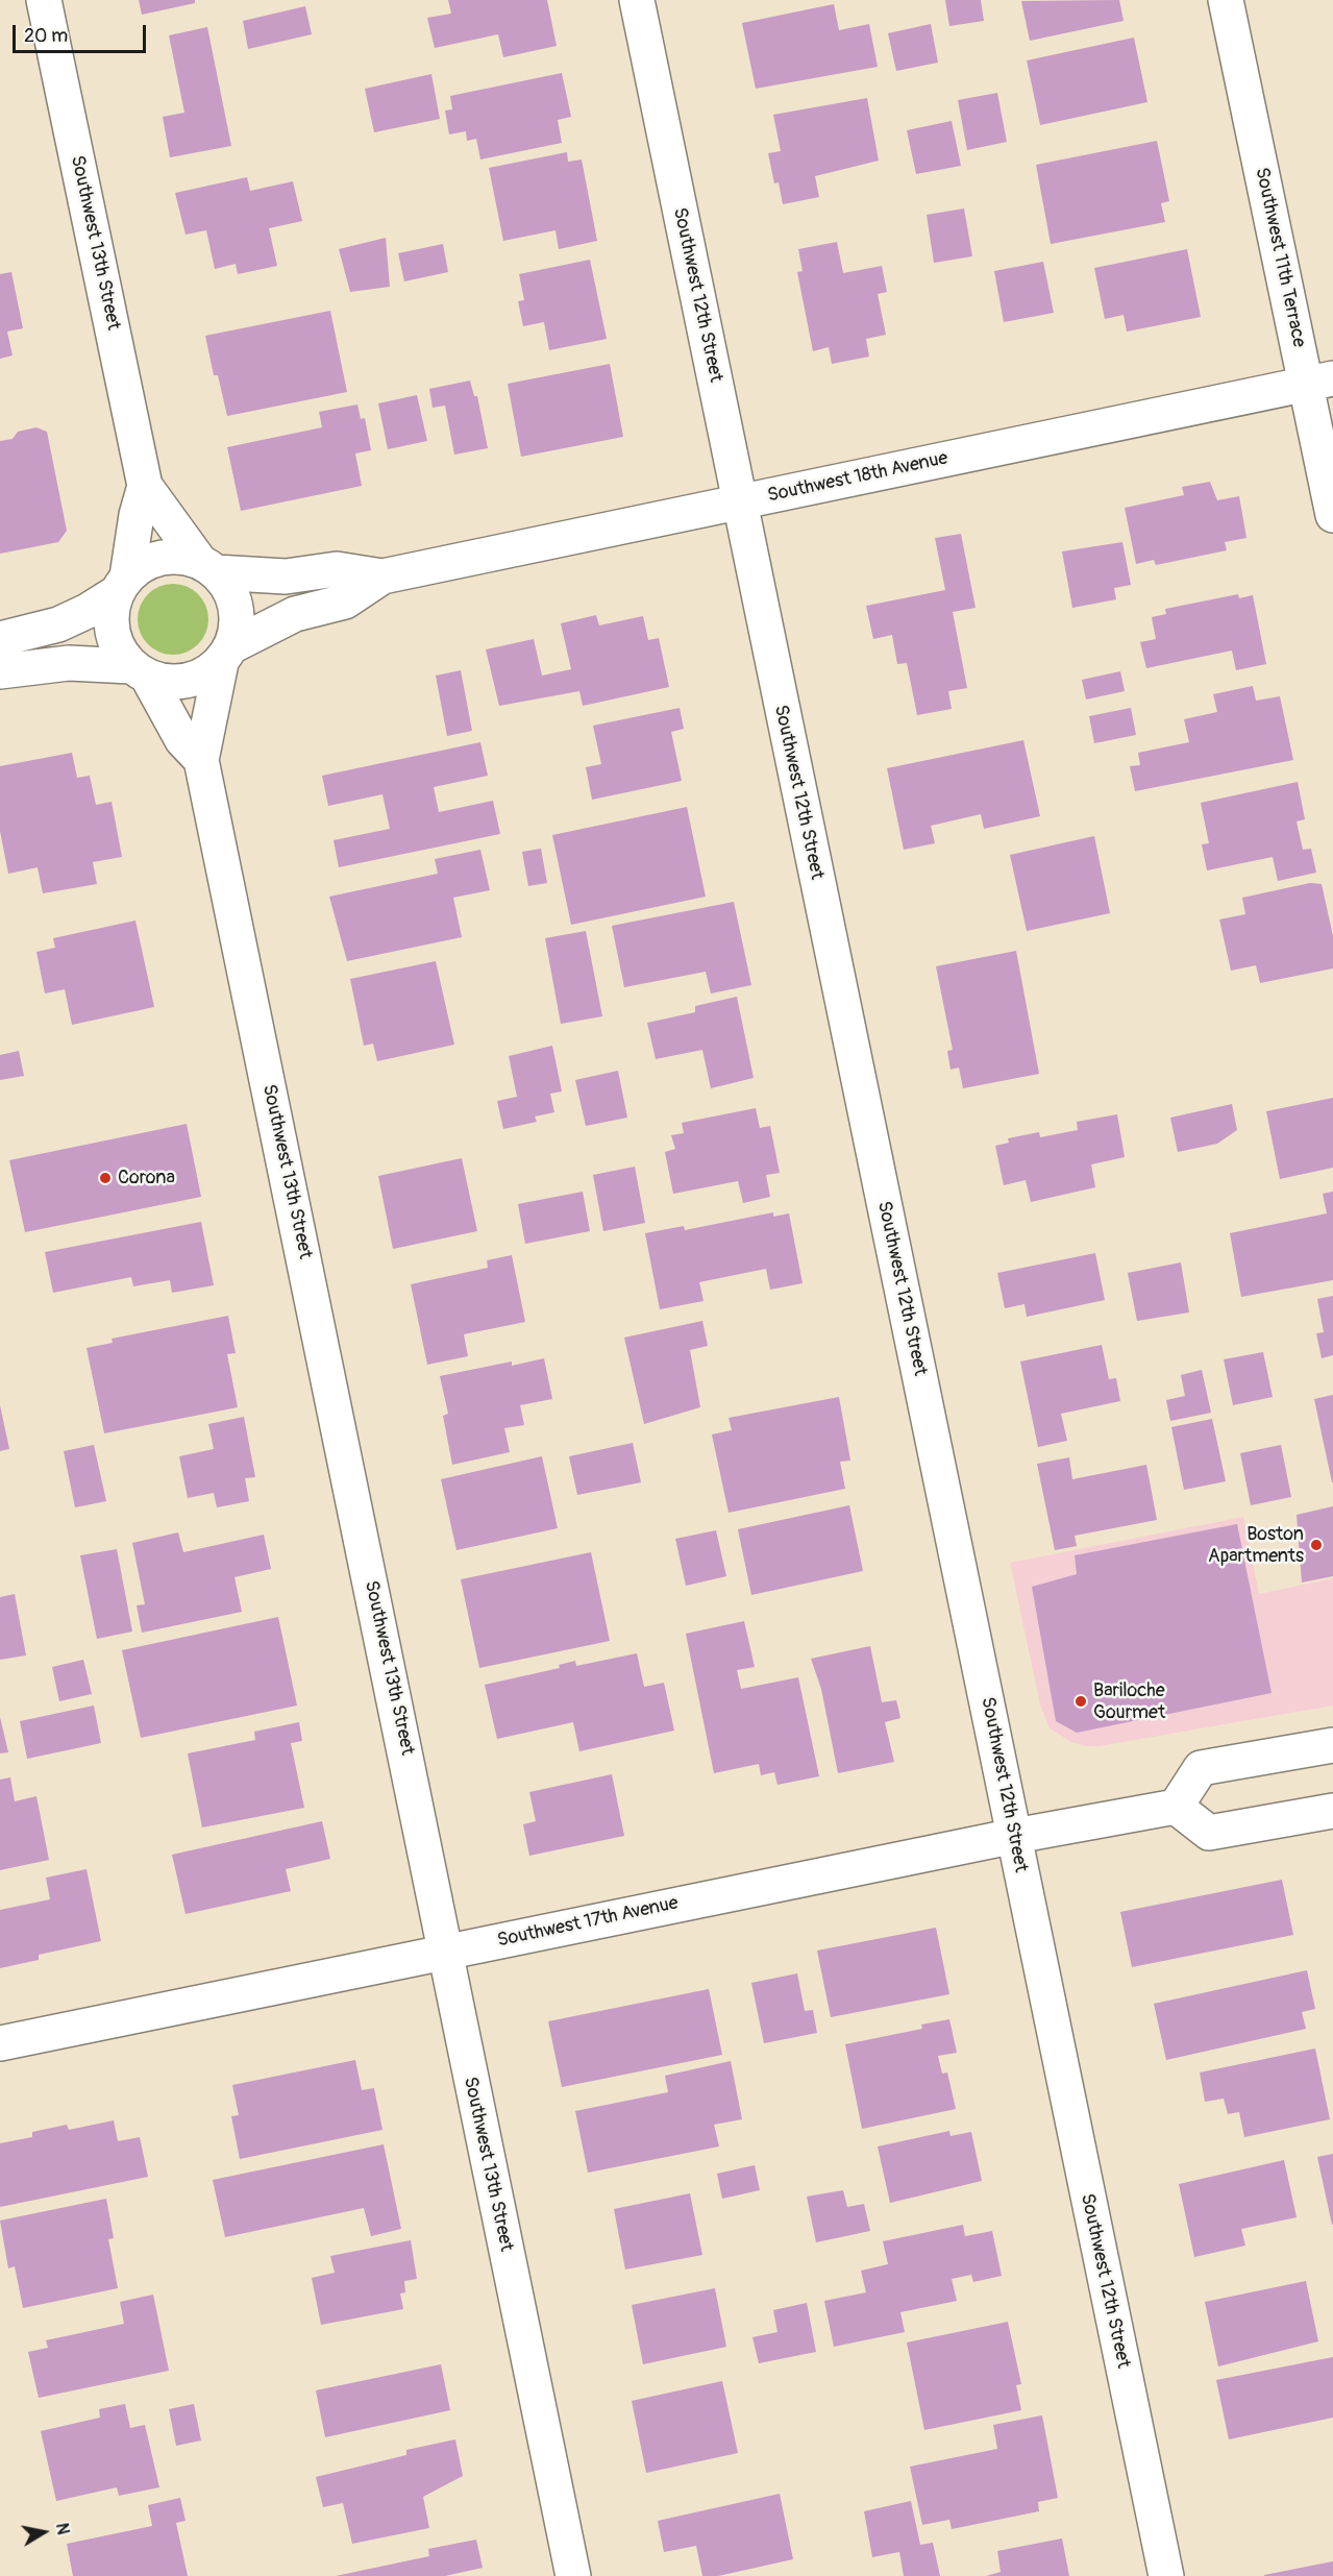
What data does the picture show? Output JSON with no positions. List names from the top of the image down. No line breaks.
{"streets":{"street":["Southwest 13th Street","Southwest 11th Terrace","Southwest 12th Street","Southwest 18th Avenue","Southwest 17th Avenue"]},"crossings":[["Southwest 13th Street","Southwest 18th Avenue"],["Southwest 13th Street","Southwest 17th Avenue"],["Southwest 11th Terrace","Southwest 18th Avenue"],["Southwest 12th Street","Southwest 18th Avenue"],["Southwest 12th Street","Southwest 17th Avenue"]],"places":["Corona","Boston Apartments","Bariloche Gourmet"],"scale_bar":"20 m","north":"right"}
